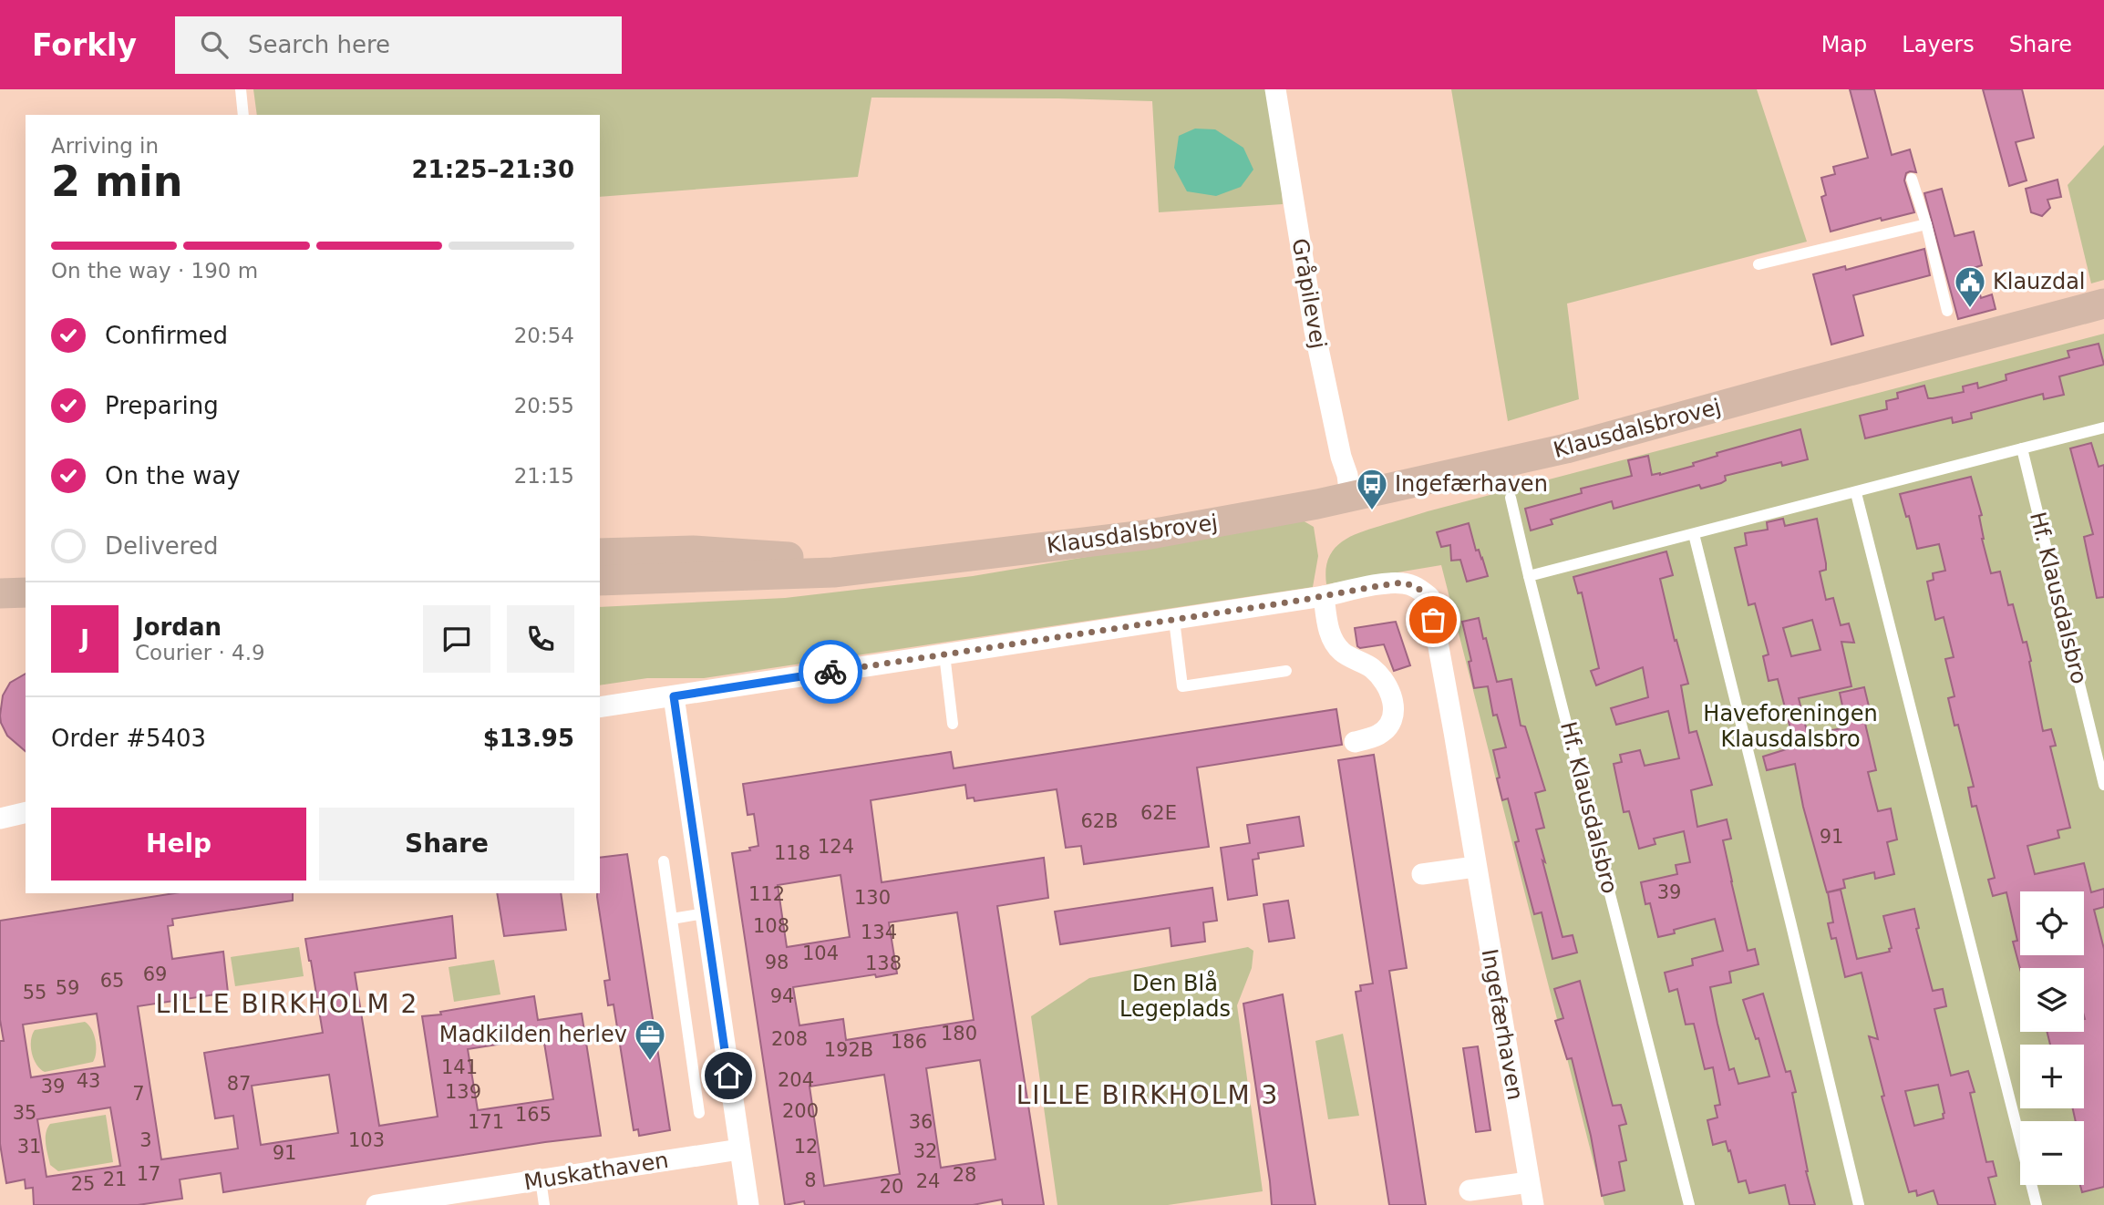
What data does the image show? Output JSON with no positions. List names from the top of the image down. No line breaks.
{"streets":{"street":["Gråpilevej","Klausdalsbrovej","Ingefærhaven","Muskathaven"],"lane":["Hf. Klausdalsbro"]},"crossings":[["Gråpilevej","Klausdalsbrovej"]],"districts":["LILLE BIRKHOLM 2","LILLE BIRKHOLM 3"],"parks":["Haveforeningen Klausdalsbro","Den Blå Legeplads"],"places":{"public building":["Klauzdal"],"bus stop":["Ingefærhaven"],"office":["Madkilden herlev"]},"house_numbers":["62E","62B","91","124","118","39","112","130","108","134","104","98","138","69","65","59","55","94","180","208","186","192B","141","204","43","87","39","139","7","200","35","165","171","36","3","103","31","12","32","91","17","28","21","8","24","25","20"],"page":{"header":"Forkly","search":"Search here","nav":["Map","Layers","Share"],"heading":["2 min","Arriving in","21:25–21:30"],"panel":["Jordan","Courier · 4.9","Order #5403","$13.95"],"bar":"On the way · 190 m","list":[["Confirmed","20:54"],["Preparing","20:55"],["On the way","21:15"],"Delivered"],"round":"J","buttons":["Help","Share"],"map_buttons":["+","−"]}}
